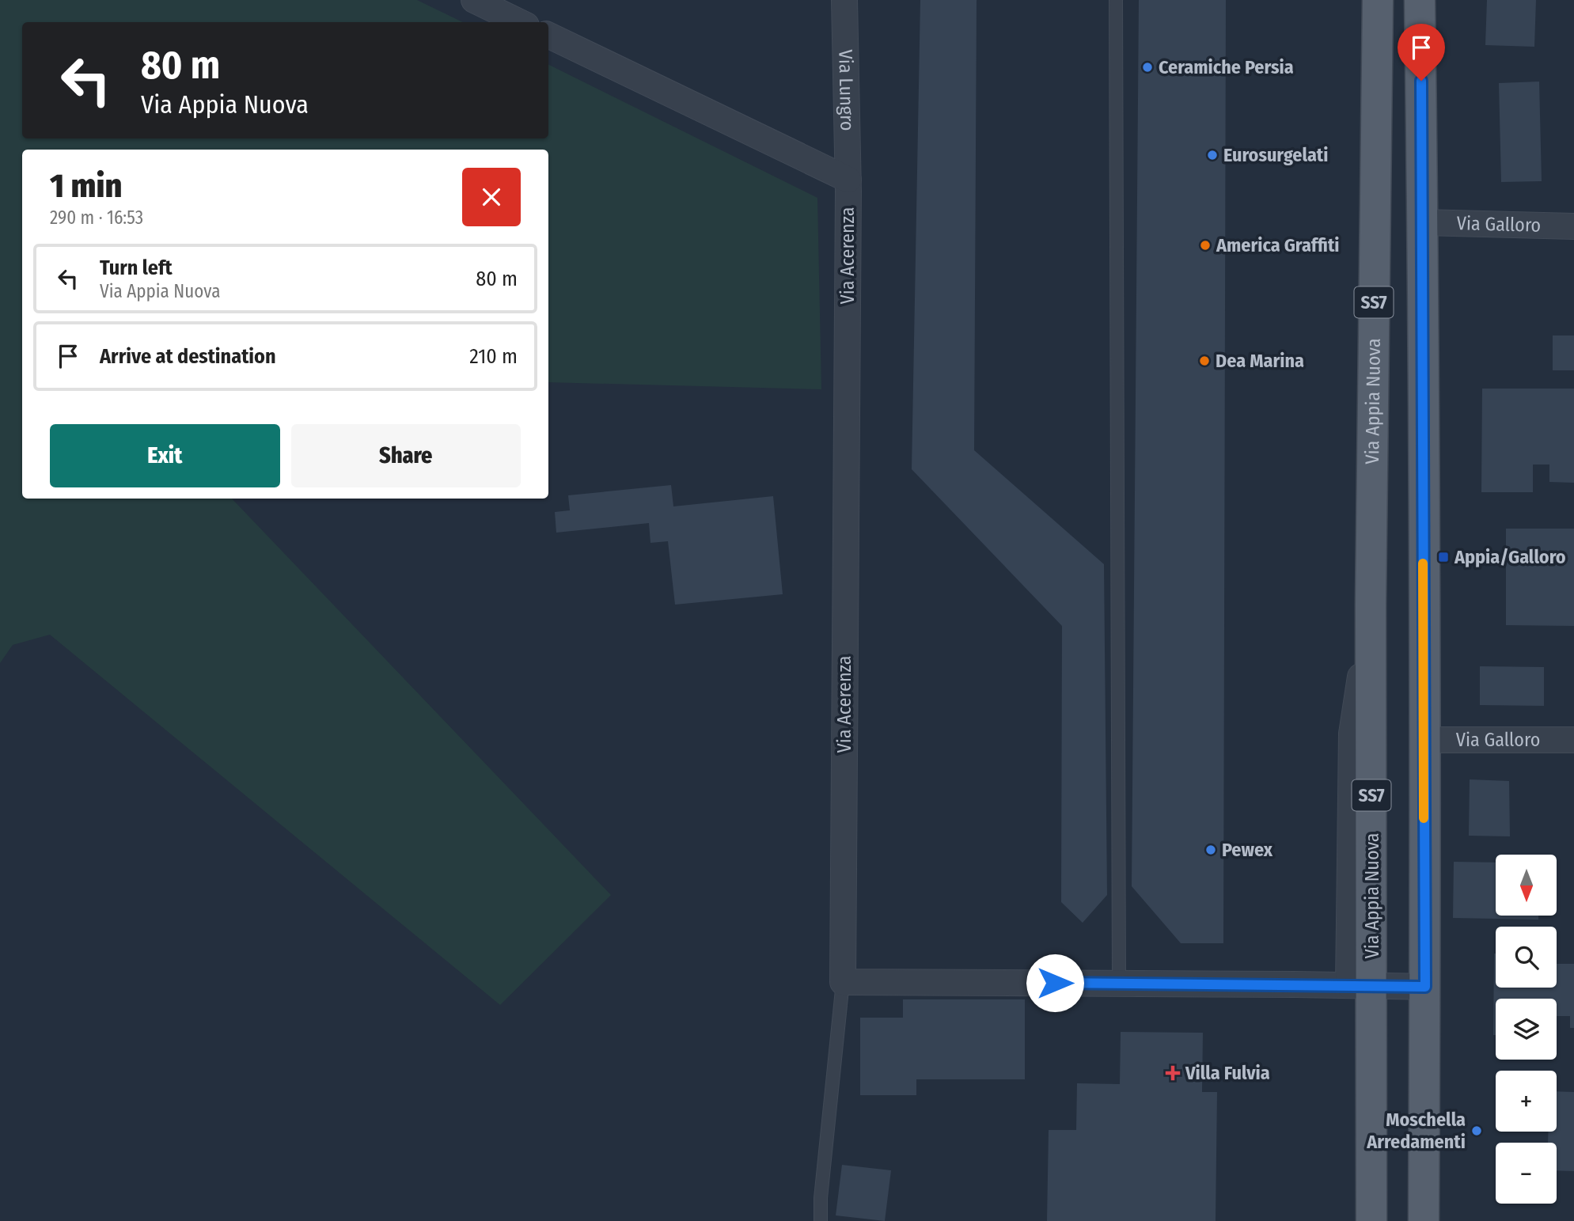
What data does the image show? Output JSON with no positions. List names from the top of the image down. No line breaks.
{"streets":{"main road":["SS7","Via Appia Nuova"],"street":["Via Lungro","Via Galloro","Via Acerenza"]},"crossings":[["Via Lungro","Via Acerenza"]],"places":{"other":["Ceramiche Persia","Eurosurgelati","America Graffiti","Dea Marina","Pewex","Moschella Arredamenti"],"transit":["Appia/Galloro"],"health":["Villa Fulvia"]},"north":"bottom","page":{"turn":["80 m","Via Appia Nuova"],"heading":["1 min","290 m · 16:53"],"list":[{"name":"Turn left","note":"Via Appia Nuova","value":"80 m"},{"name":"Arrive at destination","value":"210 m"}],"buttons":["Exit","Share"],"map_buttons":["+","−"]}}
